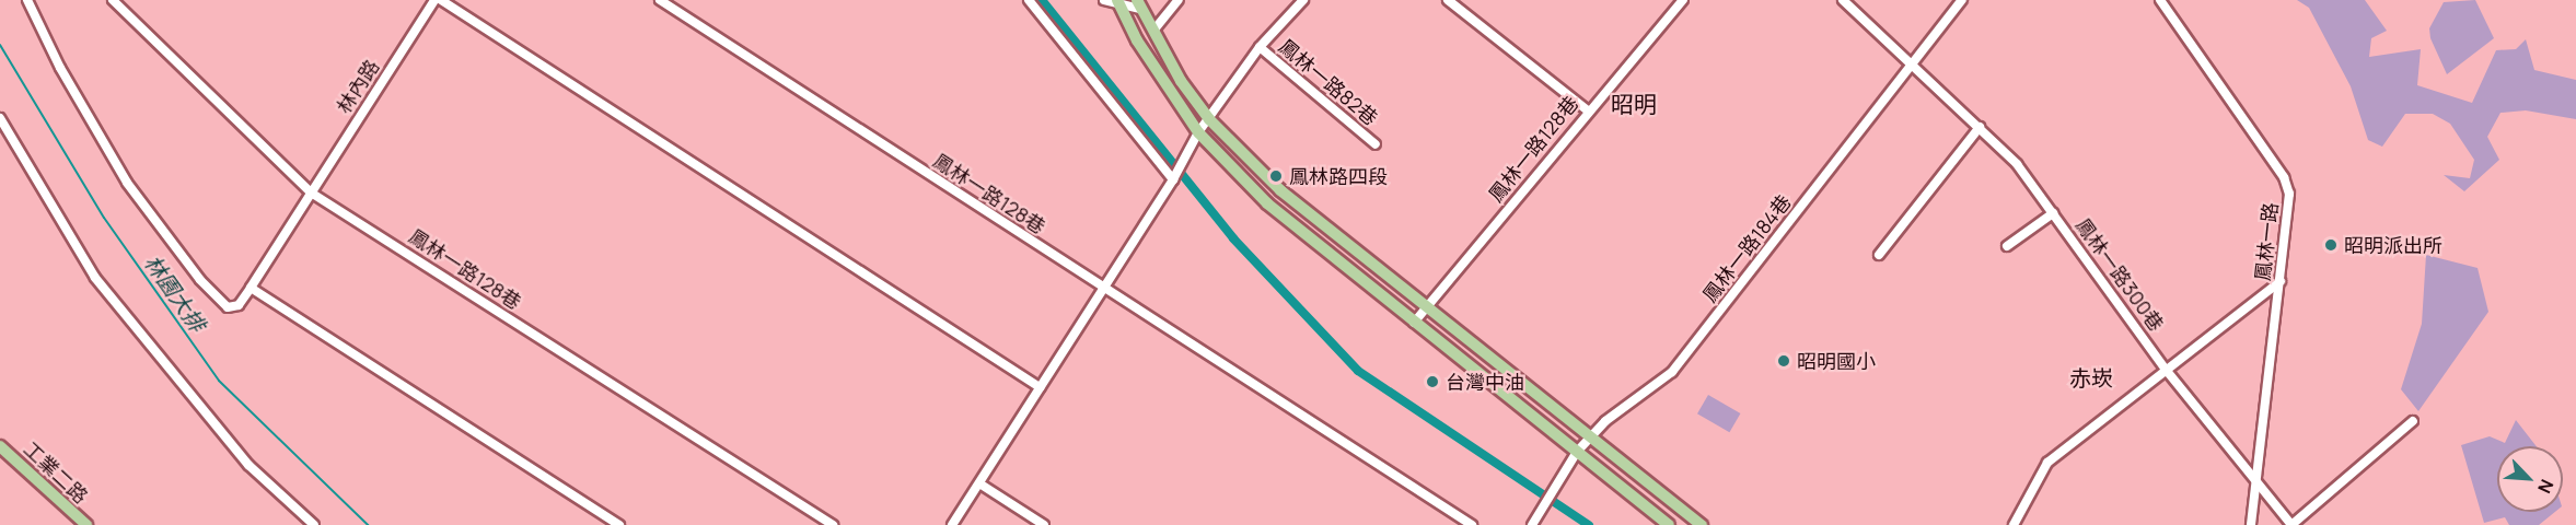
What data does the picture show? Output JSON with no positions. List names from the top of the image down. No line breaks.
{"streets":{"main road":["工業二路"],"street":["鳳林一路82巷","林內路","鳳林一路128巷","鳳林一路","鳳林一路184巷","鳳林一路300巷"]},"crossings":[["林內路","鳳林一路128巷"],["鳳林一路","鳳林一路300巷"]],"districts":["昭明","赤崁"],"water":["林園大排"],"places":["鳳林路四段","昭明派出所","昭明國小","台灣中油"],"north":"bottom right"}
